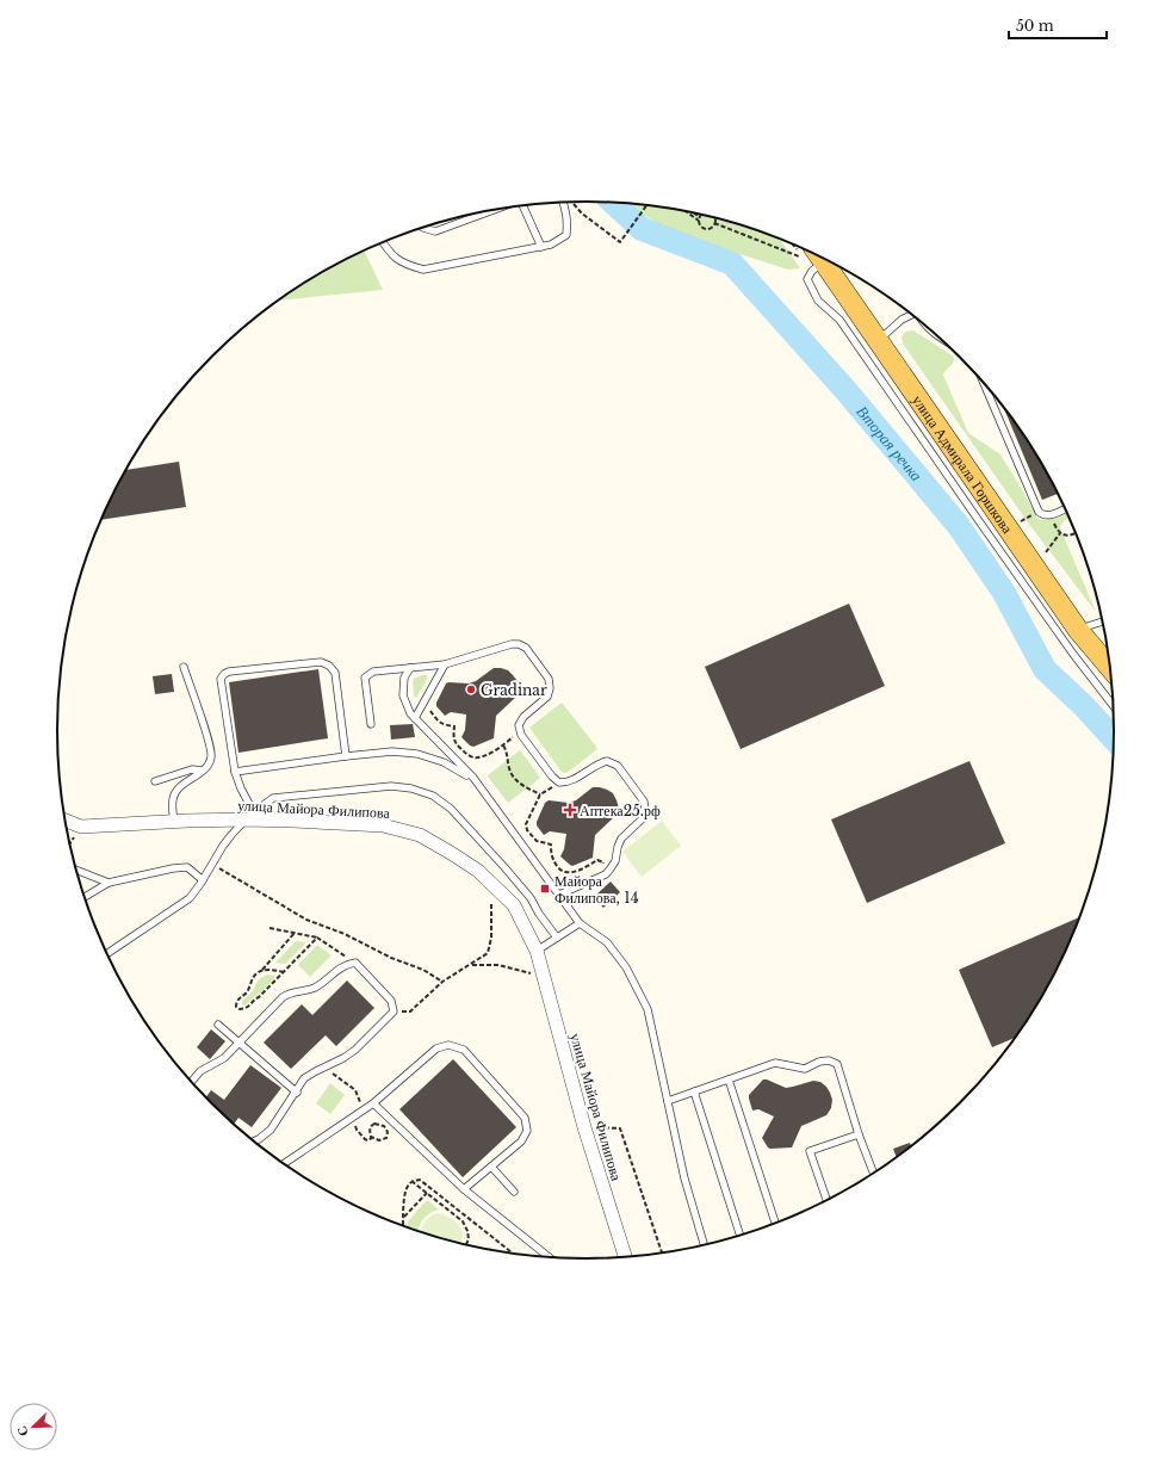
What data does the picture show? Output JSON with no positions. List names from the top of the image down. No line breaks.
{"streets":{"main road":["улица Адмирала Горшкова"],"street":["улица Майора Филипова"]},"water":["Вторая речка"],"places":{"other":["Gradinar"],"health":["Аптека25.рф"],"transit":["Майора Филипова, 14"]},"scale_bar":"50 m","north":"bottom left"}
